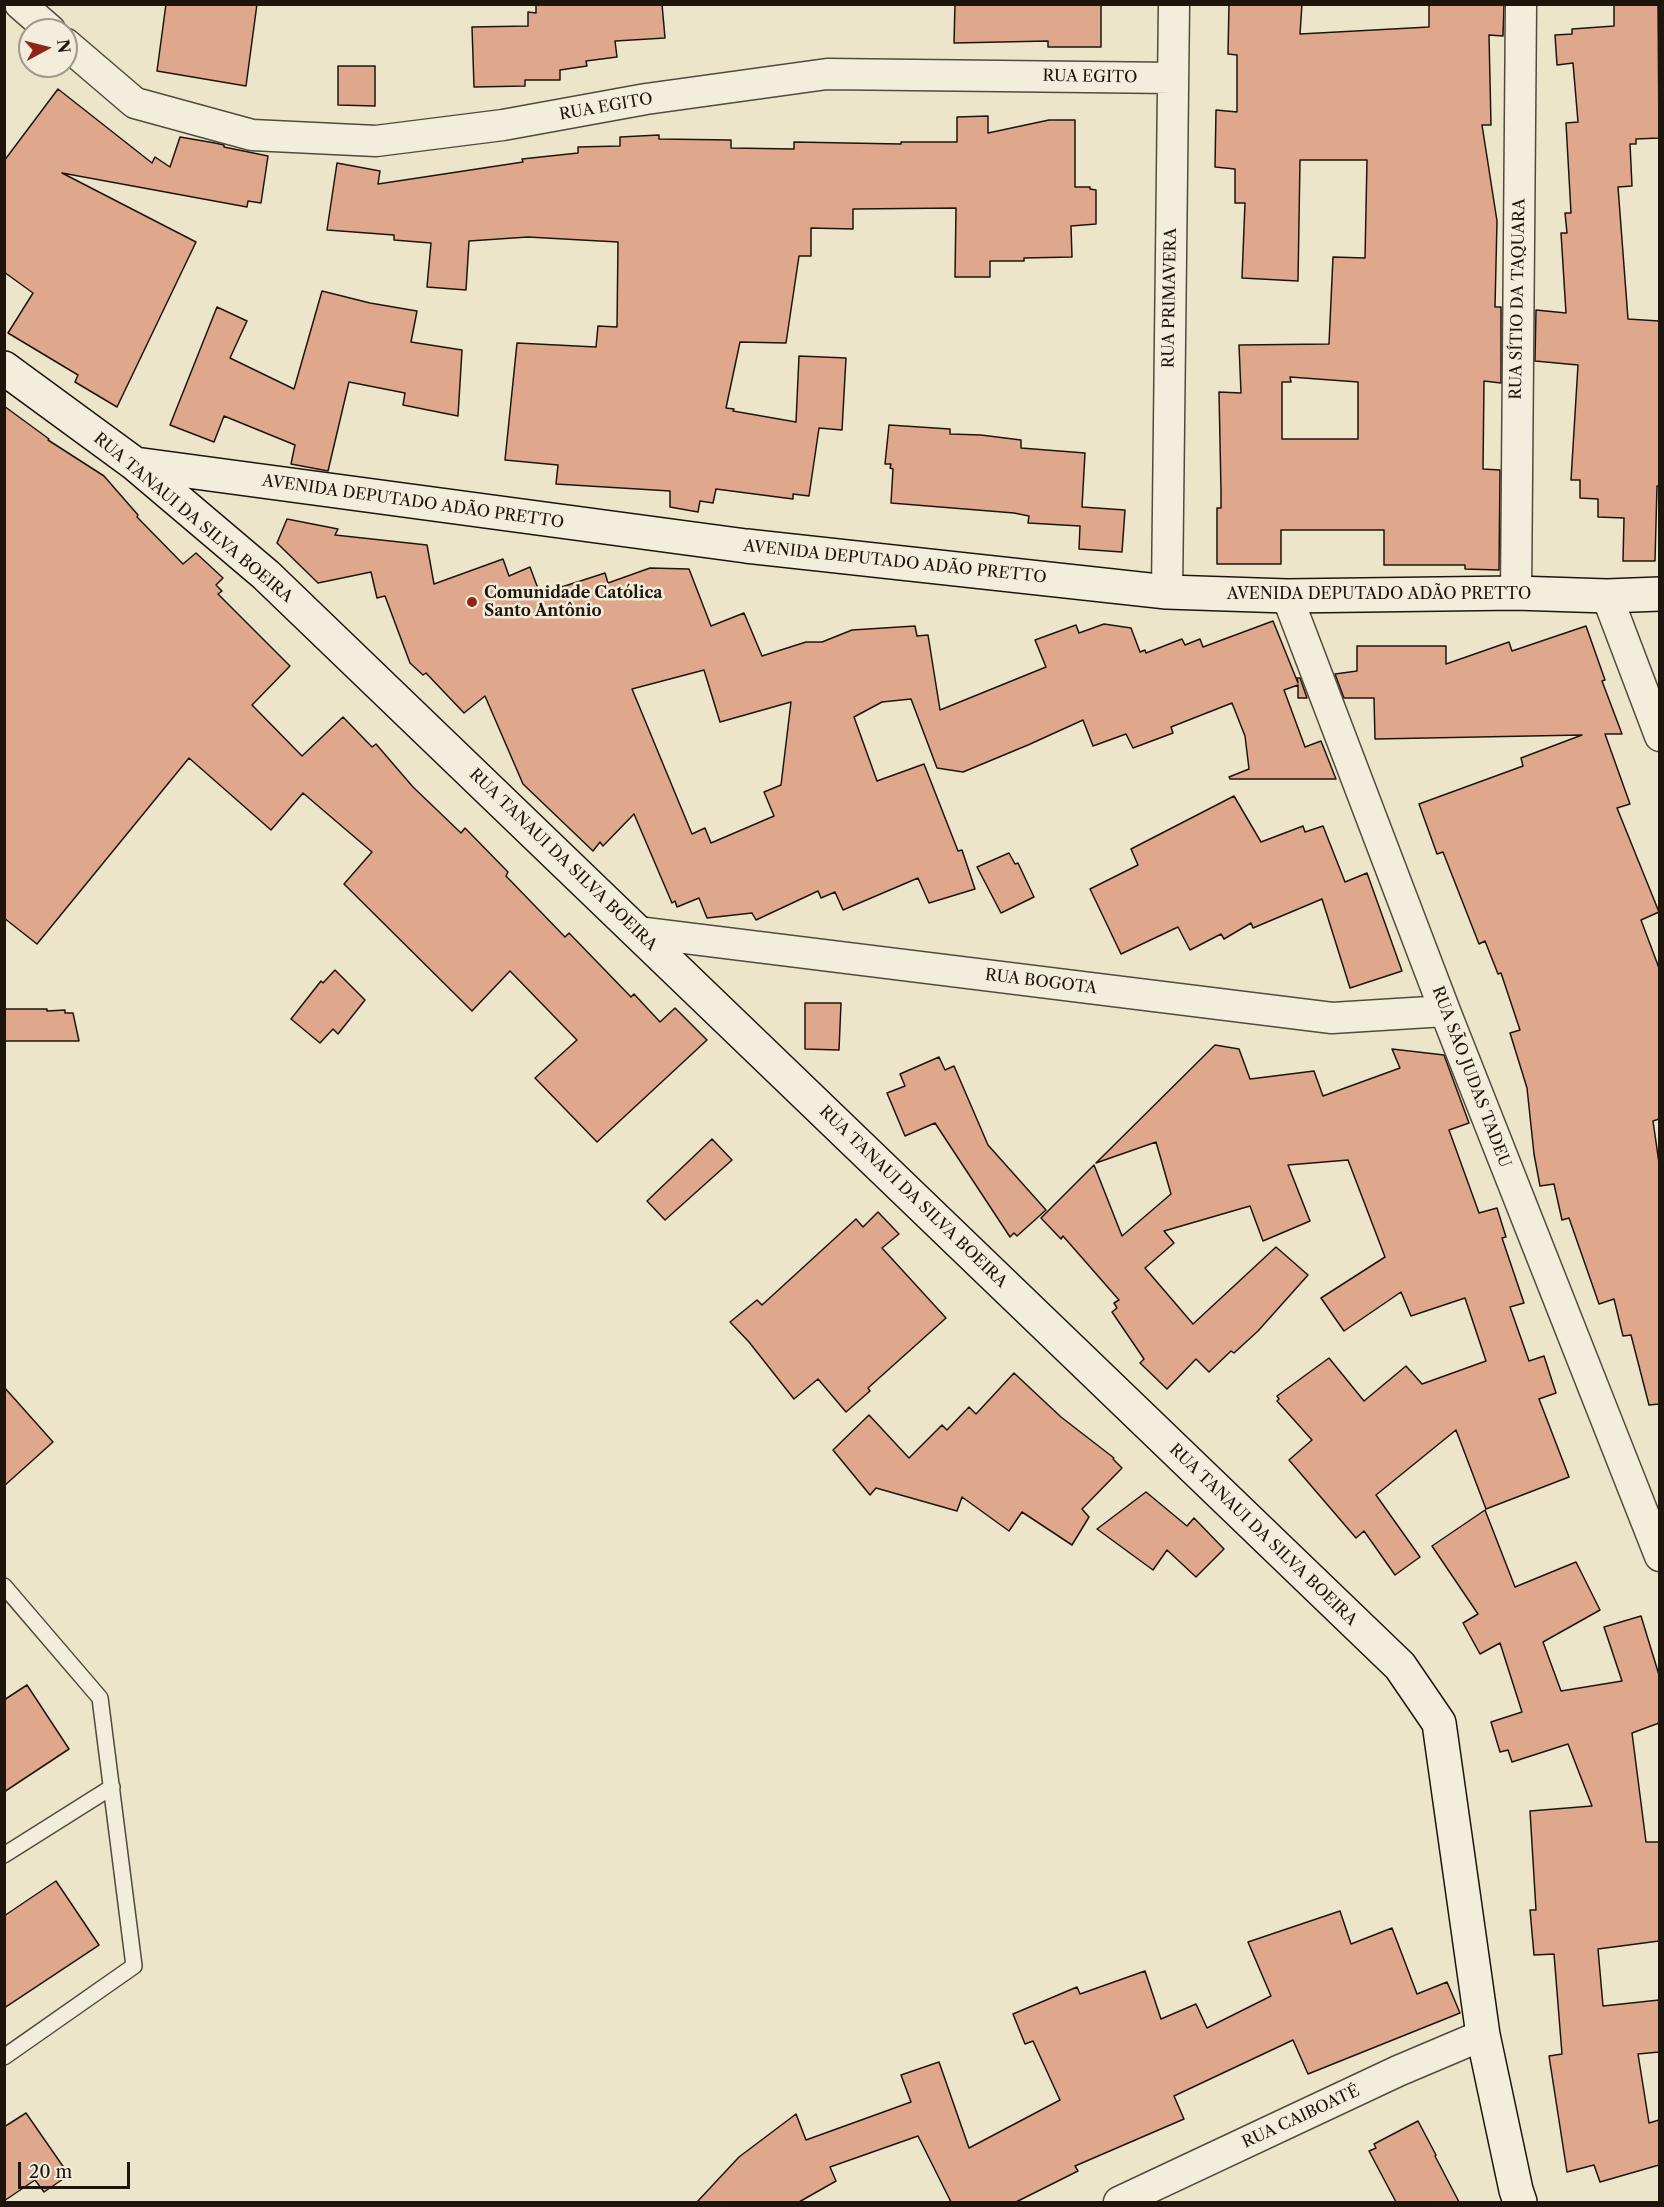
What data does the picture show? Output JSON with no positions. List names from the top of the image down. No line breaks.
{"streets":{"street":["RUA EGITO","RUA PRIMAVERA","RUA SÍTIO DA TAQUARA","AVENIDA DEPUTADO ADÃO PRETTO","RUA TANAUI DA SILVA BOEIRA","RUA BOGOTA","RUA SÃO JUDAS TADEU","RUA CAIBOATÉ"]},"crossings":[["RUA EGITO","RUA PRIMAVERA"],["RUA PRIMAVERA","AVENIDA DEPUTADO ADÃO PRETTO"],["RUA SÍTIO DA TAQUARA","AVENIDA DEPUTADO ADÃO PRETTO"],["AVENIDA DEPUTADO ADÃO PRETTO","RUA TANAUI DA SILVA BOEIRA"],["AVENIDA DEPUTADO ADÃO PRETTO","RUA SÃO JUDAS TADEU"],["RUA TANAUI DA SILVA BOEIRA","RUA BOGOTA"],["RUA TANAUI DA SILVA BOEIRA","RUA CAIBOATÉ"],["RUA BOGOTA","RUA SÃO JUDAS TADEU"]],"places":["Comunidade Católica Santo Antônio"],"scale_bar":"20 m","north":"right"}
